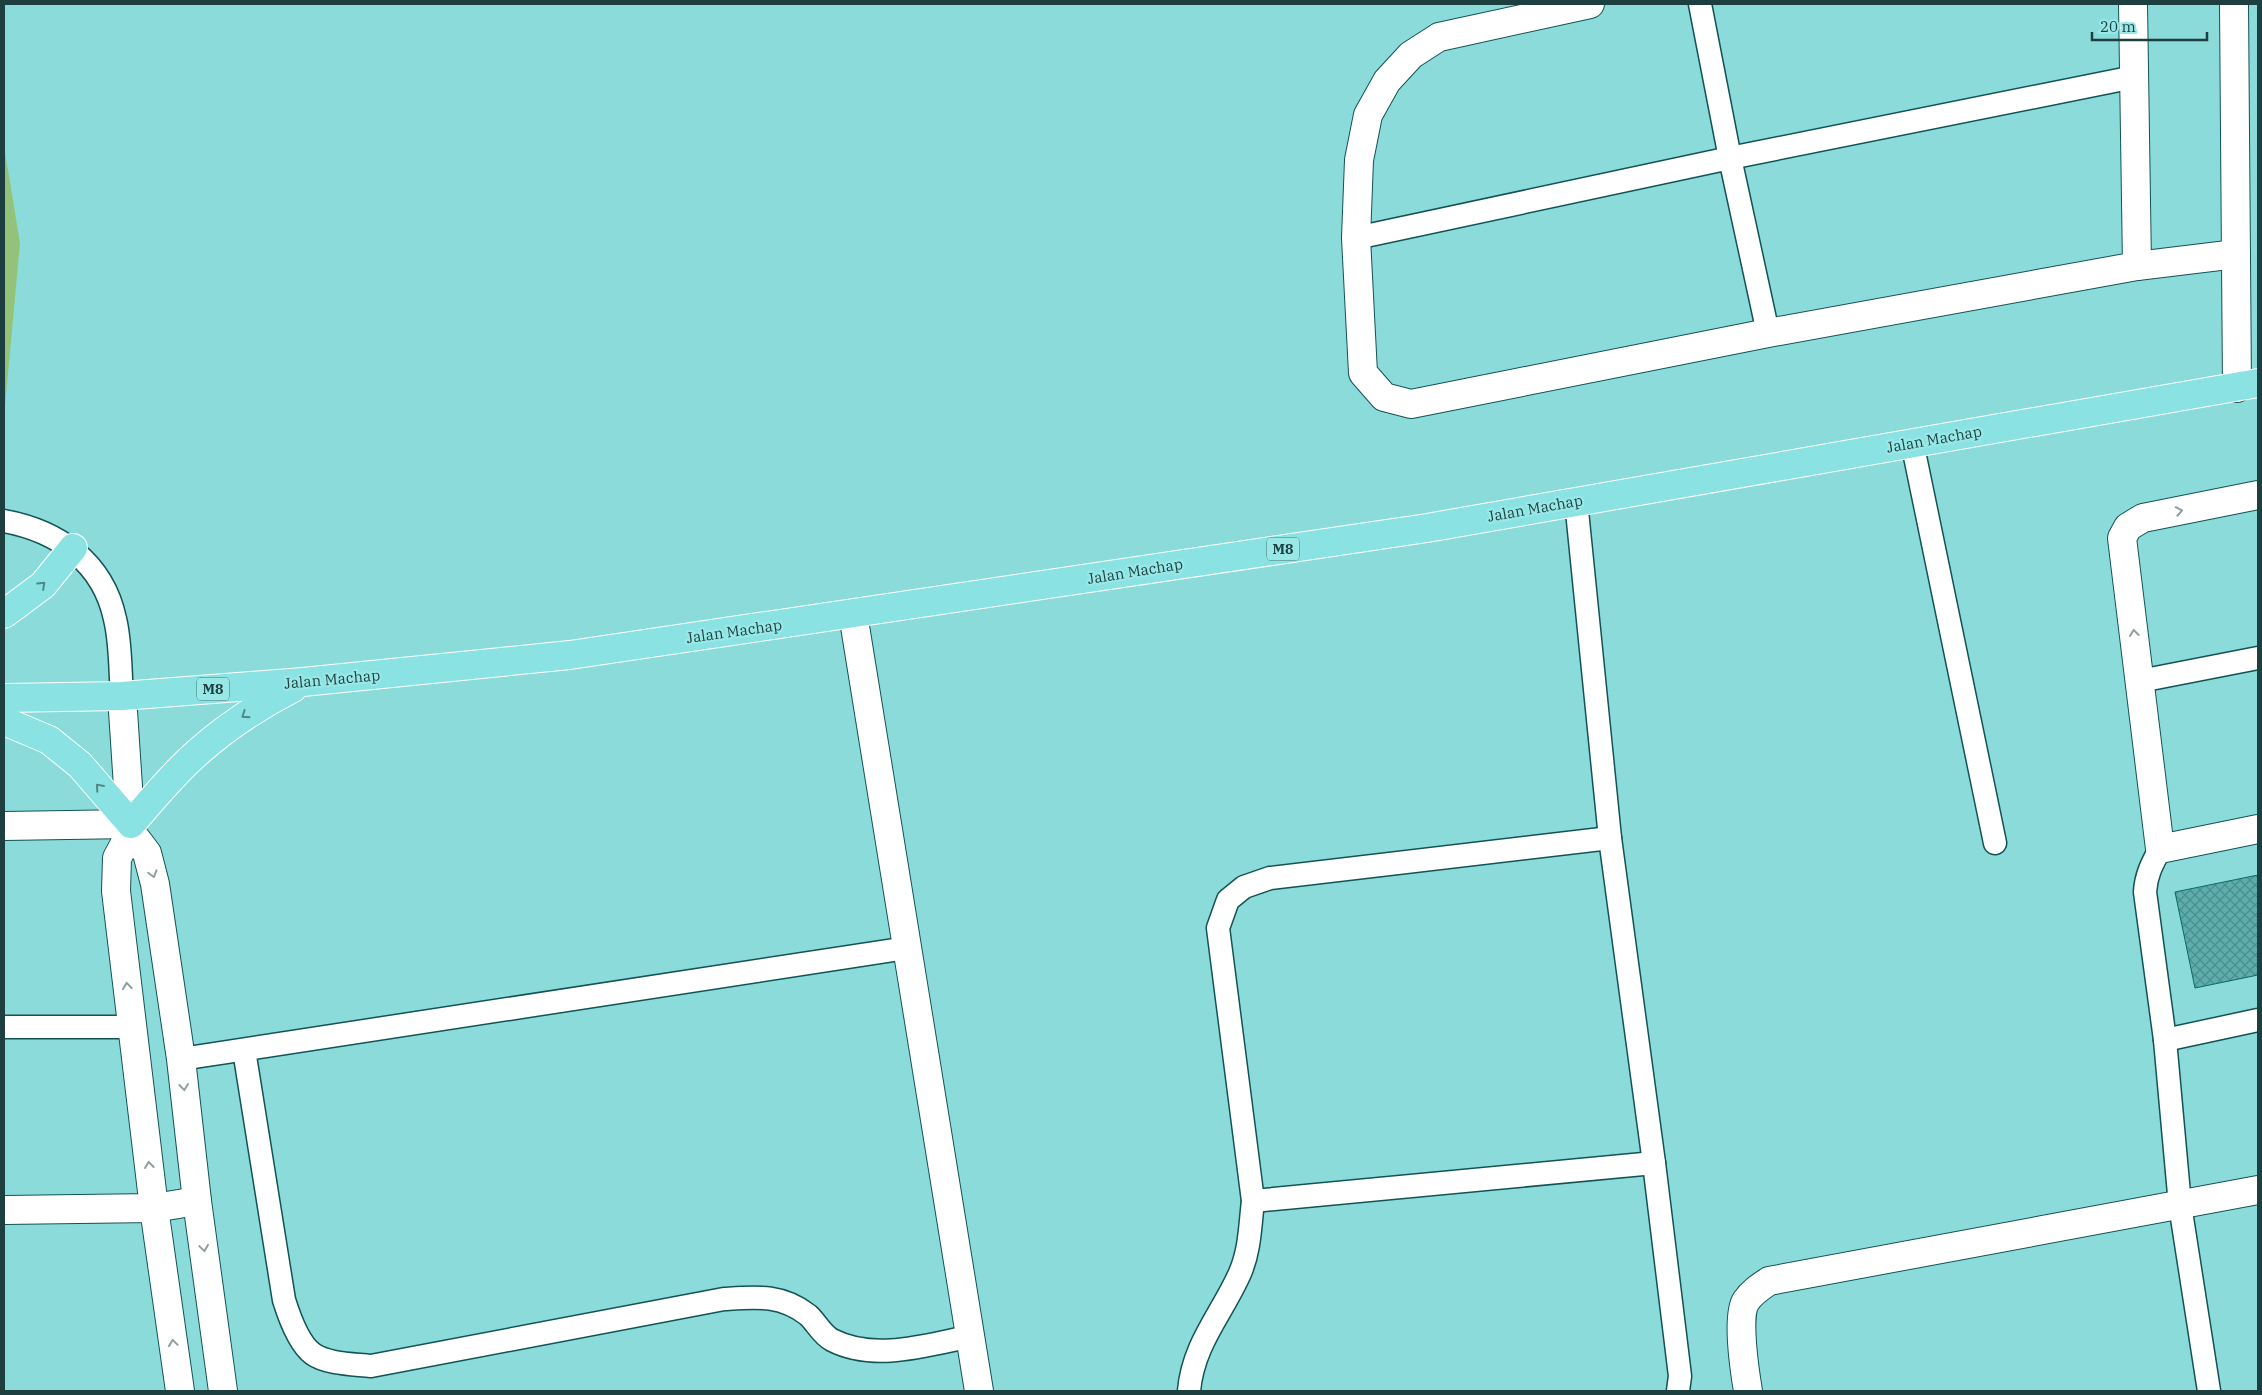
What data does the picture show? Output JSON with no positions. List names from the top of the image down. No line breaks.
{"streets":{"main road":["Jalan Machap","M8"]},"scale_bar":"20 m"}
